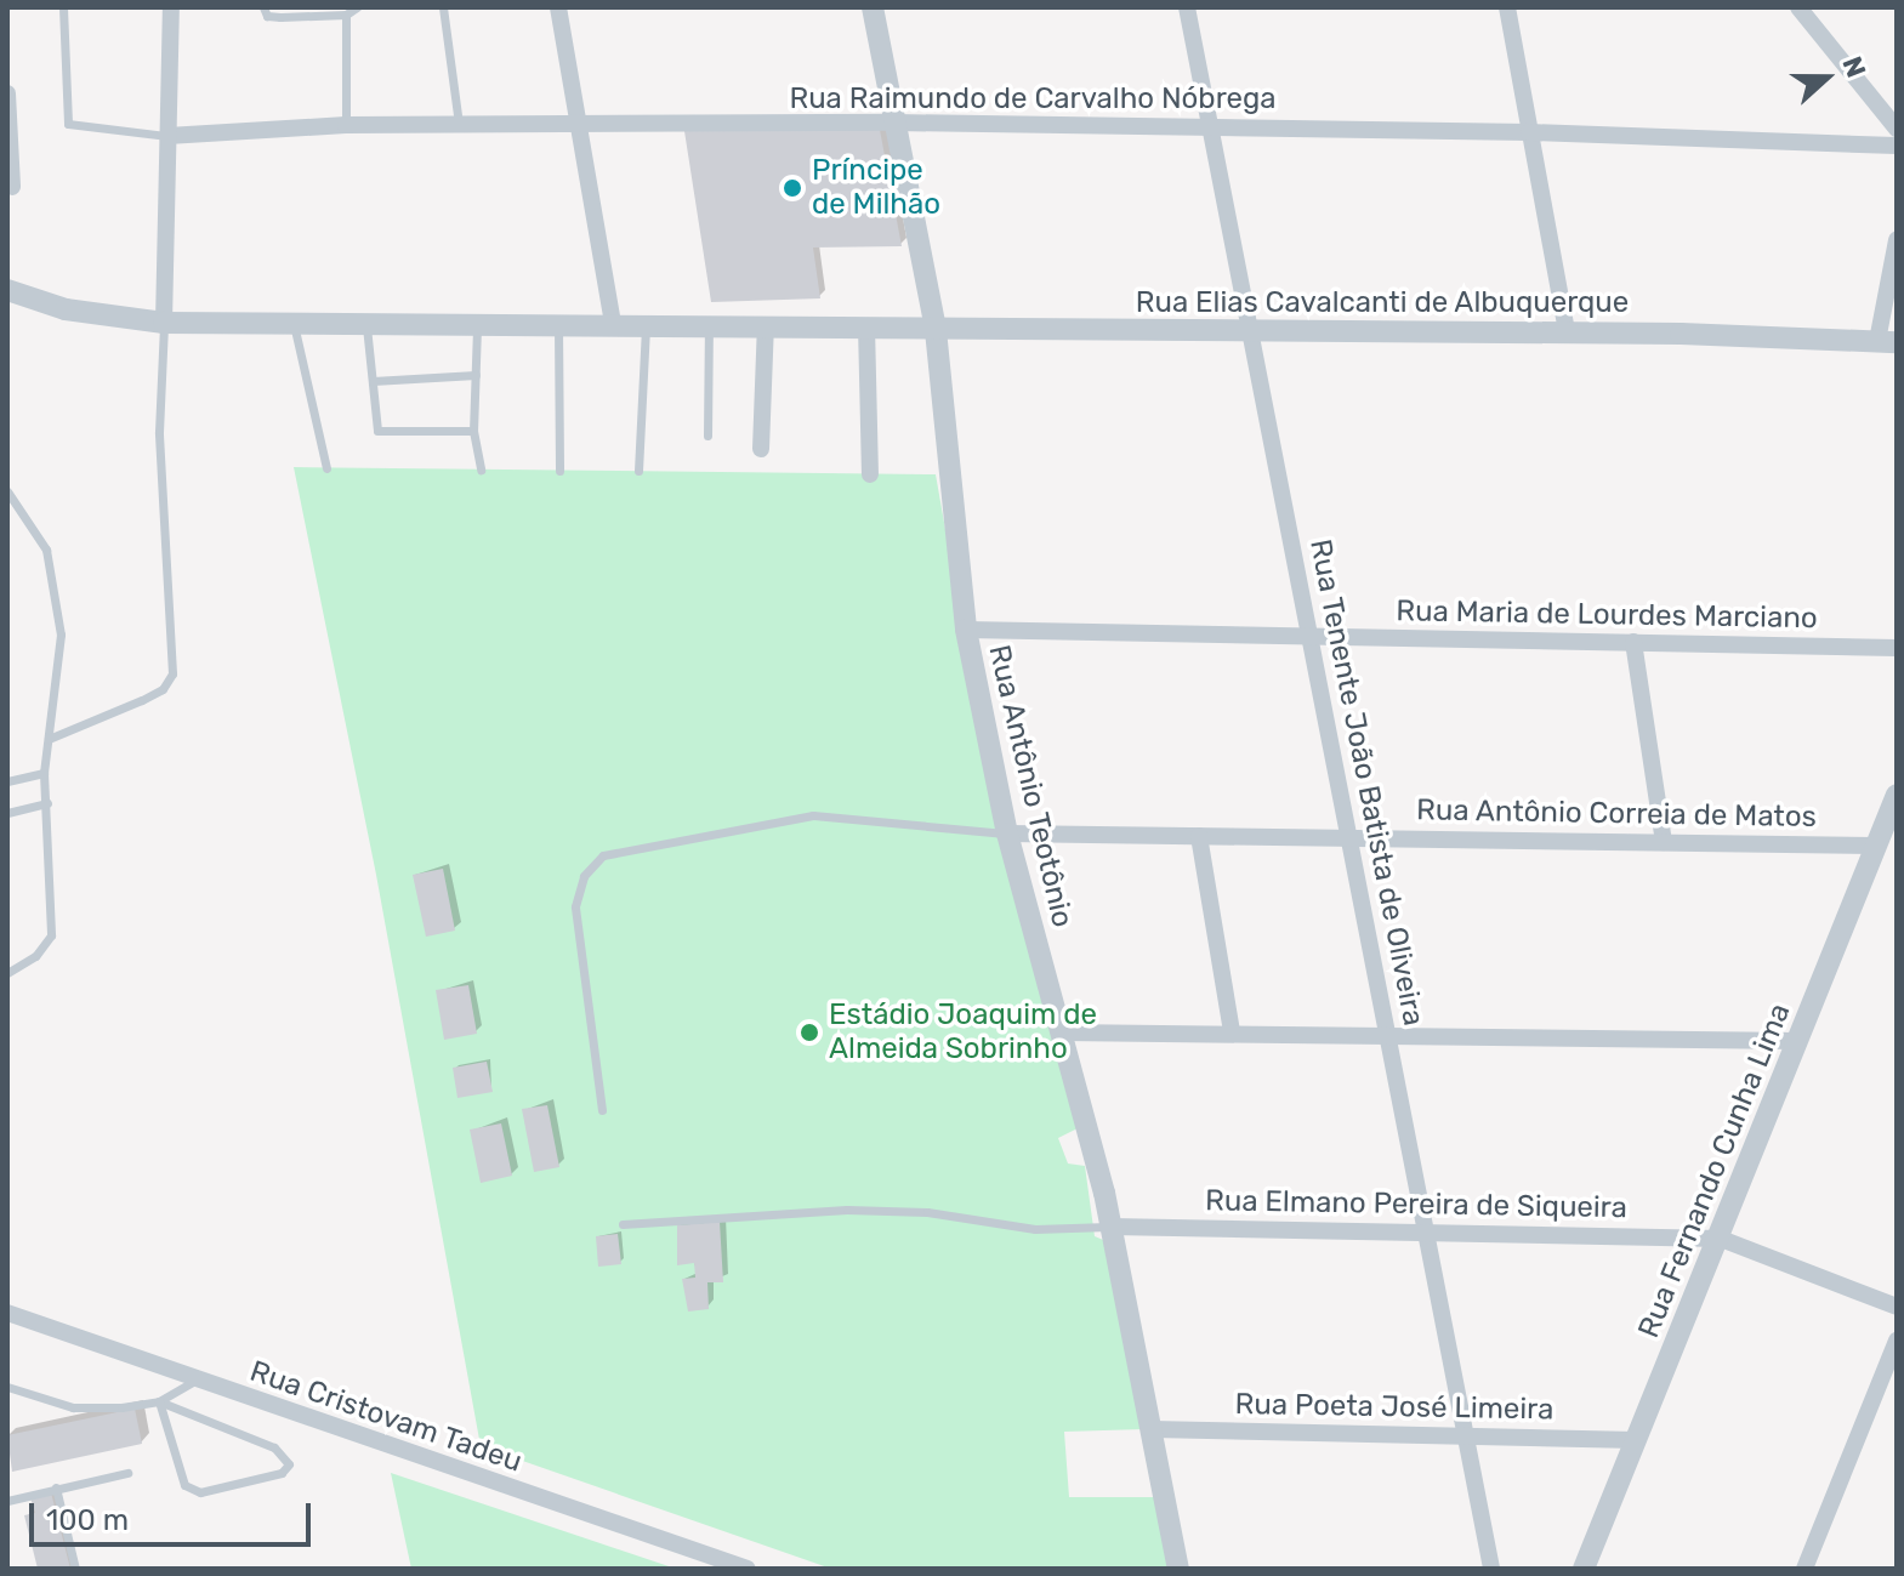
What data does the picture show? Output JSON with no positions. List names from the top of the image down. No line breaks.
{"streets":{"street":["Rua Raimundo de Carvalho Nóbrega","Rua Elias Cavalcanti de Albuquerque","Rua Maria de Lourdes Marciano","Rua Tenente João Batista de Oliveira","Rua Antônio Teotônio","Rua Antônio Correia de Matos","Rua Fernando Cunha Lima","Rua Elmano Pereira de Siqueira","Rua Poeta José Limeira","Rua Cristovam Tadeu"]},"crossings":[["Rua Raimundo de Carvalho Nóbrega","Rua Tenente João Batista de Oliveira"],["Rua Raimundo de Carvalho Nóbrega","Rua Antônio Teotônio"],["Rua Elias Cavalcanti de Albuquerque","Rua Tenente João Batista de Oliveira"],["Rua Elias Cavalcanti de Albuquerque","Rua Antônio Teotônio"],["Rua Maria de Lourdes Marciano","Rua Tenente João Batista de Oliveira"],["Rua Maria de Lourdes Marciano","Rua Antônio Teotônio"],["Rua Tenente João Batista de Oliveira","Rua Antônio Correia de Matos"],["Rua Tenente João Batista de Oliveira","Rua Elmano Pereira de Siqueira"],["Rua Tenente João Batista de Oliveira","Rua Poeta José Limeira"],["Rua Antônio Teotônio","Rua Antônio Correia de Matos"],["Rua Antônio Teotônio","Rua Elmano Pereira de Siqueira"],["Rua Antônio Teotônio","Rua Poeta José Limeira"],["Rua Antônio Correia de Matos","Rua Fernando Cunha Lima"],["Rua Fernando Cunha Lima","Rua Elmano Pereira de Siqueira"],["Rua Fernando Cunha Lima","Rua Poeta José Limeira"]],"places":["Príncipe de Milhão","Estádio Joaquim de Almeida Sobrinho"],"scale_bar":"100 m","north":"right"}
